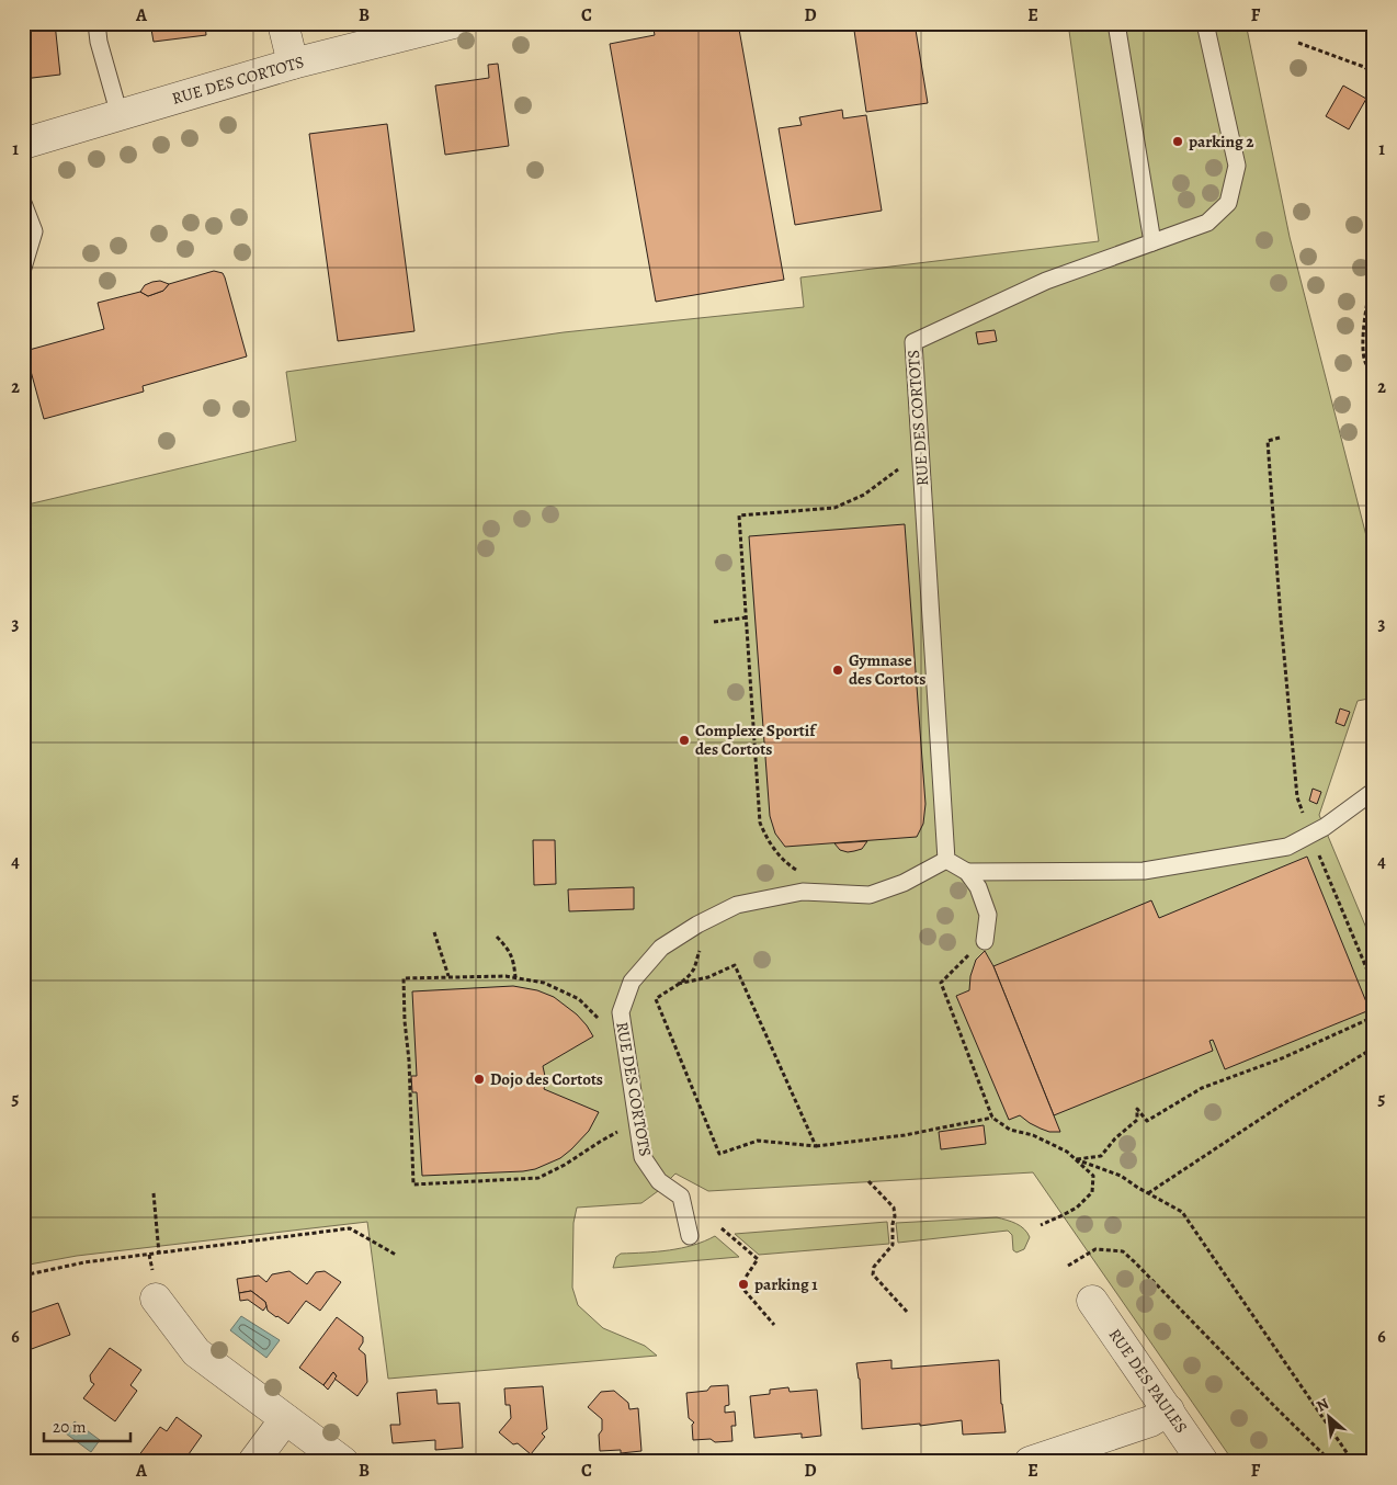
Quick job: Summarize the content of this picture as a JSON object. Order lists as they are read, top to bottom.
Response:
{
  "streets": {
    "street": ["RUE DES CORTOTS", "RUE DES PAULES"]
  },
  "places": [
    "parking 2",
    "Gymnase des Cortots",
    "Complexe Sportif des Cortots",
    "Dojo des Cortots",
    "parking 1"
  ],
  "scale_bar": "20 m",
  "north": "top left",
  "grid": {
    "columns": [
      "A",
      "B",
      "C",
      "D",
      "E",
      "F"
    ],
    "rows": [
      "1",
      "2",
      "3",
      "4",
      "5",
      "6"
    ]
  }
}
